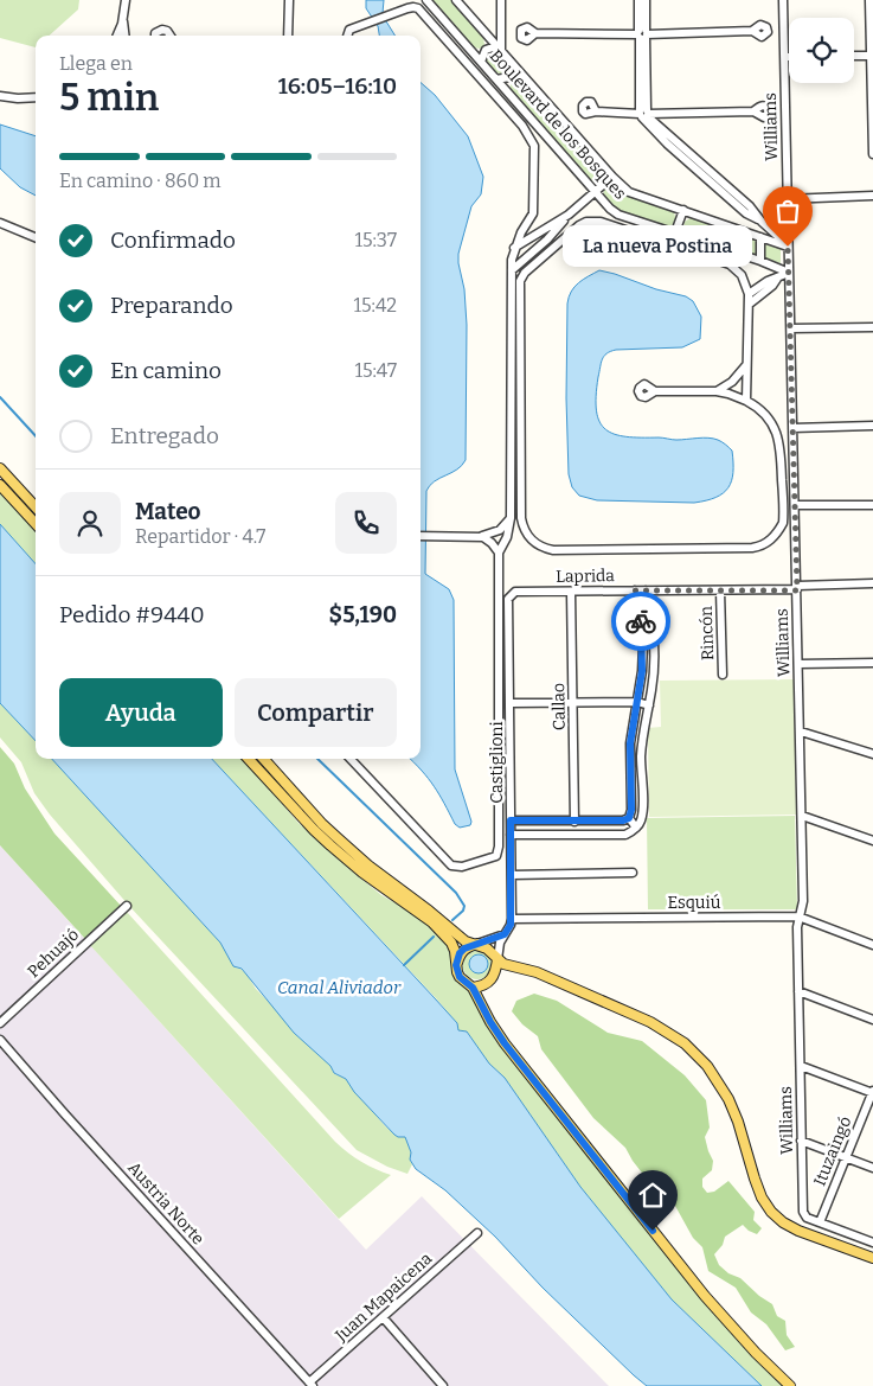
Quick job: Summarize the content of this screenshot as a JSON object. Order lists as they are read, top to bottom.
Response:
{
  "streets": {
    "street": [
      "Boulevard de los Bosques",
      "Williams",
      "Laprida",
      "Rincón",
      "Callao",
      "Castiglioni",
      "Esquiú",
      "Pehuajó",
      "Ituzaingó",
      "Austria Norte",
      "Juan Mapaicena"
    ]
  },
  "crossings": [
    ["Boulevard de los Bosques", "Williams"],
    ["Williams", "Laprida"],
    ["Williams", "Esquiú"],
    ["Williams", "Ituzaingó"],
    ["Laprida", "Rincón"],
    ["Laprida", "Callao"],
    ["Laprida", "Castiglioni"],
    ["Castiglioni", "Esquiú"],
    ["Austria Norte", "Juan Mapaicena"]
  ],
  "water": ["Canal Aliviador"],
  "places": ["La nueva Postina"],
  "page": {
    "heading": ["5 min", "Llega en", "16:05–16:10"],
    "panel": [
      "Mateo",
      "Repartidor · 4.7",
      "Pedido #9440",
      "$5,190"
    ],
    "bar": "En camino · 860 m",
    "list": [
      ["Confirmado", "15:37"],
      ["Preparando", "15:42"],
      ["En camino", "15:47"],
      "Entregado"
    ],
    "bubble": "La nueva Postina",
    "buttons": ["Ayuda", "Compartir"]
  }
}
